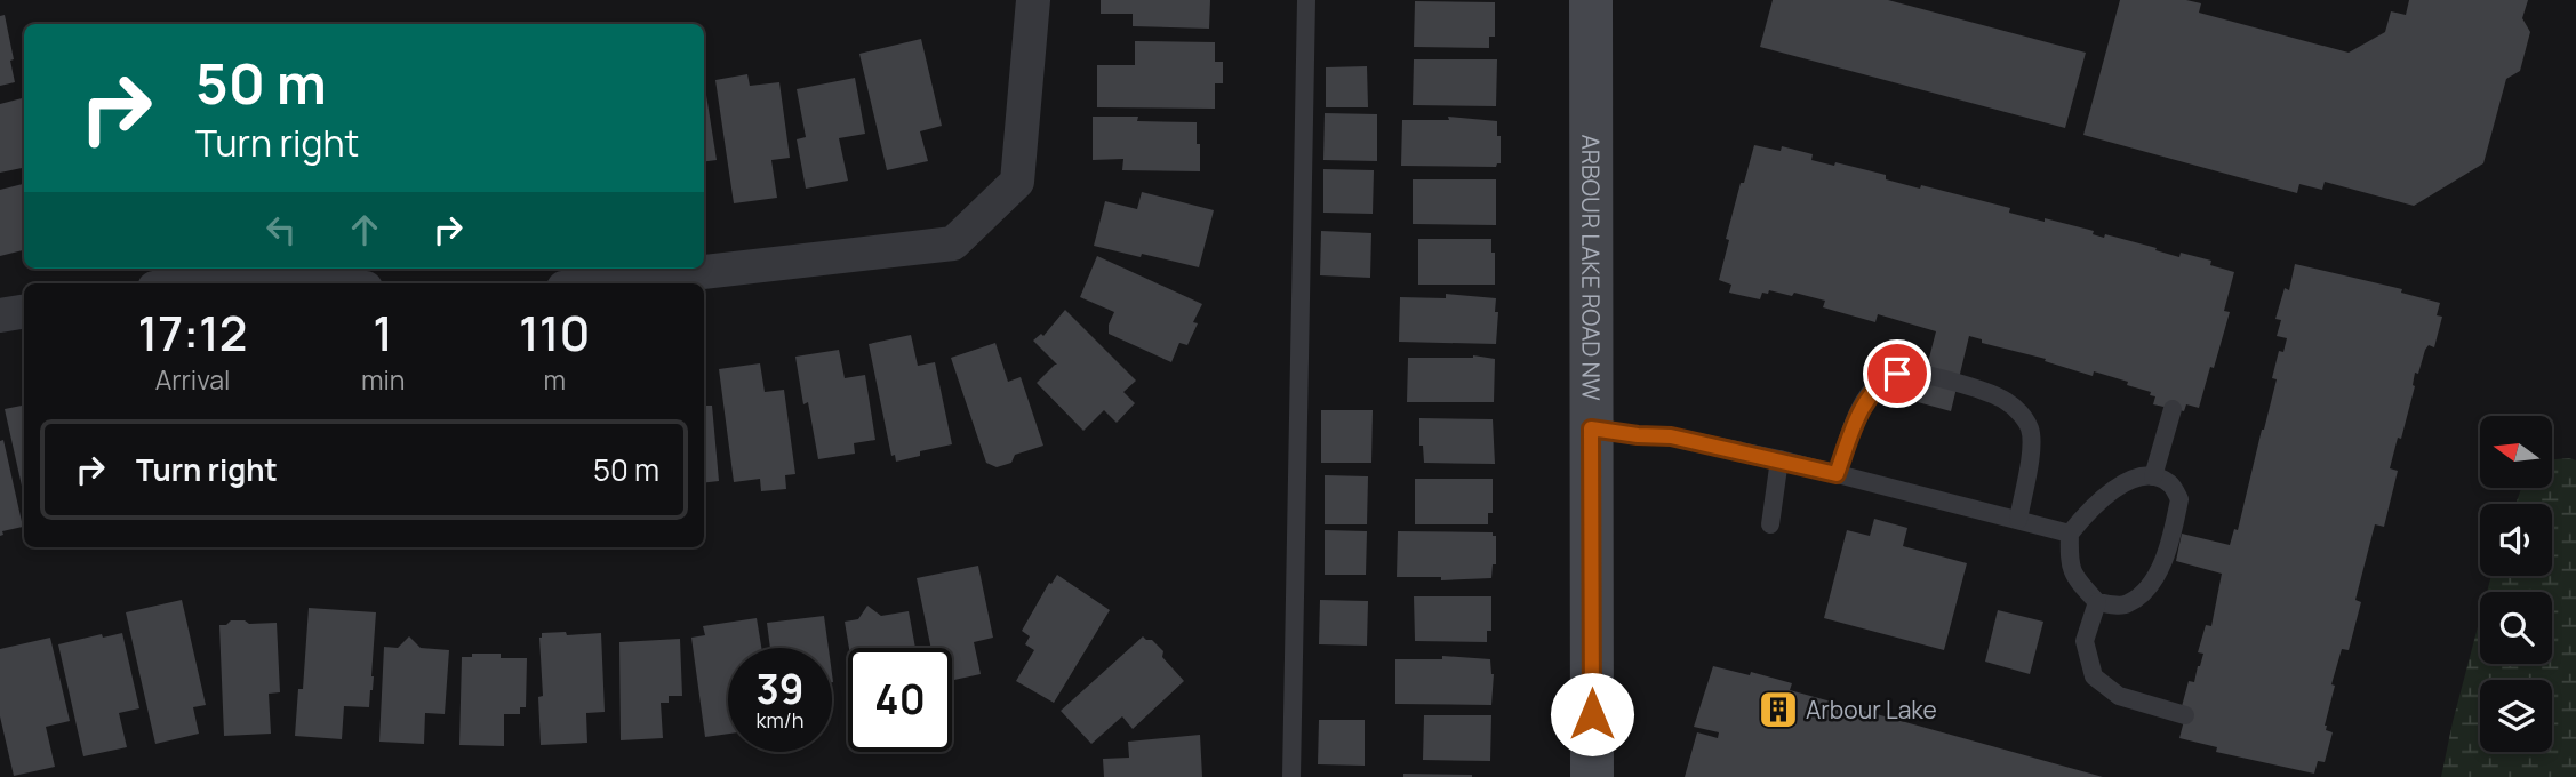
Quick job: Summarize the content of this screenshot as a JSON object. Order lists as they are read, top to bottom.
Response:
{
  "streets": {
    "street": ["ARBOUR LAKE ROAD NW"]
  },
  "places": {
    "building": ["Arbour Lake"]
  },
  "north": "left",
  "page": {
    "turn": ["50 m", "Turn right"],
    "eta": [
      "17:12",
      "Arrival",
      "1",
      "min",
      "110",
      "m"
    ],
    "list": [
      {
        "name": "Turn right",
        "value": "50 m"
      }
    ],
    "speed": "39 km/h",
    "limit": "40"
  }
}
